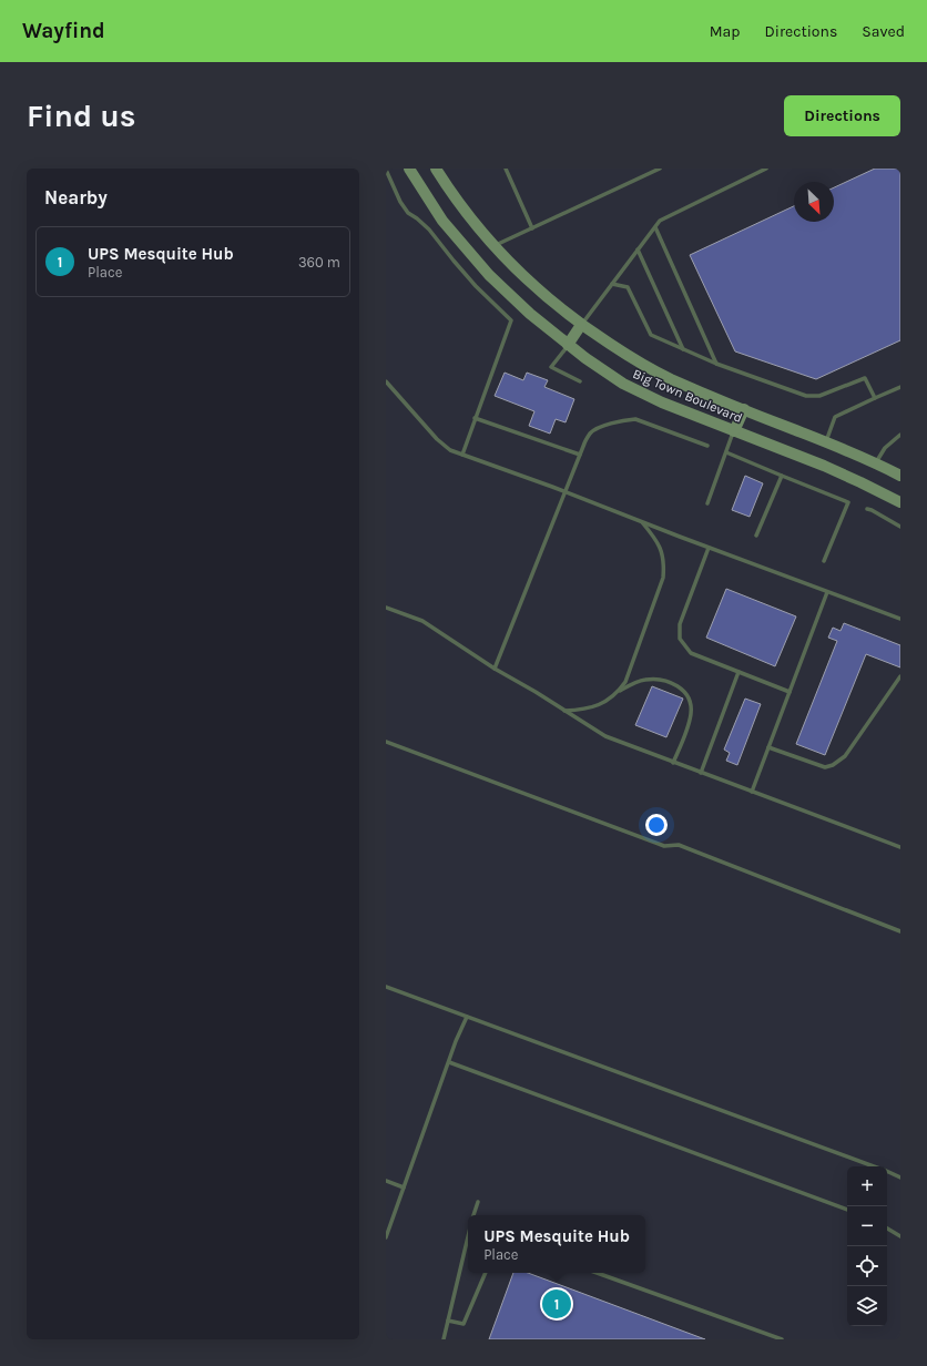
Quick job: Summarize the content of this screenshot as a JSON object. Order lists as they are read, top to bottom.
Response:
{
  "streets": {
    "main road": ["Big Town Boulevard"]
  },
  "north": "bottom right",
  "page": {
    "header": "Wayfind",
    "nav": ["Map", "Directions", "Saved"],
    "buttons": "Directions",
    "title": "Find us",
    "heading": "Nearby",
    "list": [
      {
        "mark": "1",
        "name": "UPS Mesquite Hub",
        "note": "Place",
        "value": "360 m"
      }
    ],
    "map_buttons": ["+", "−"],
    "popup": ["UPS Mesquite Hub", "Place"],
    "pins": "1"
  }
}
